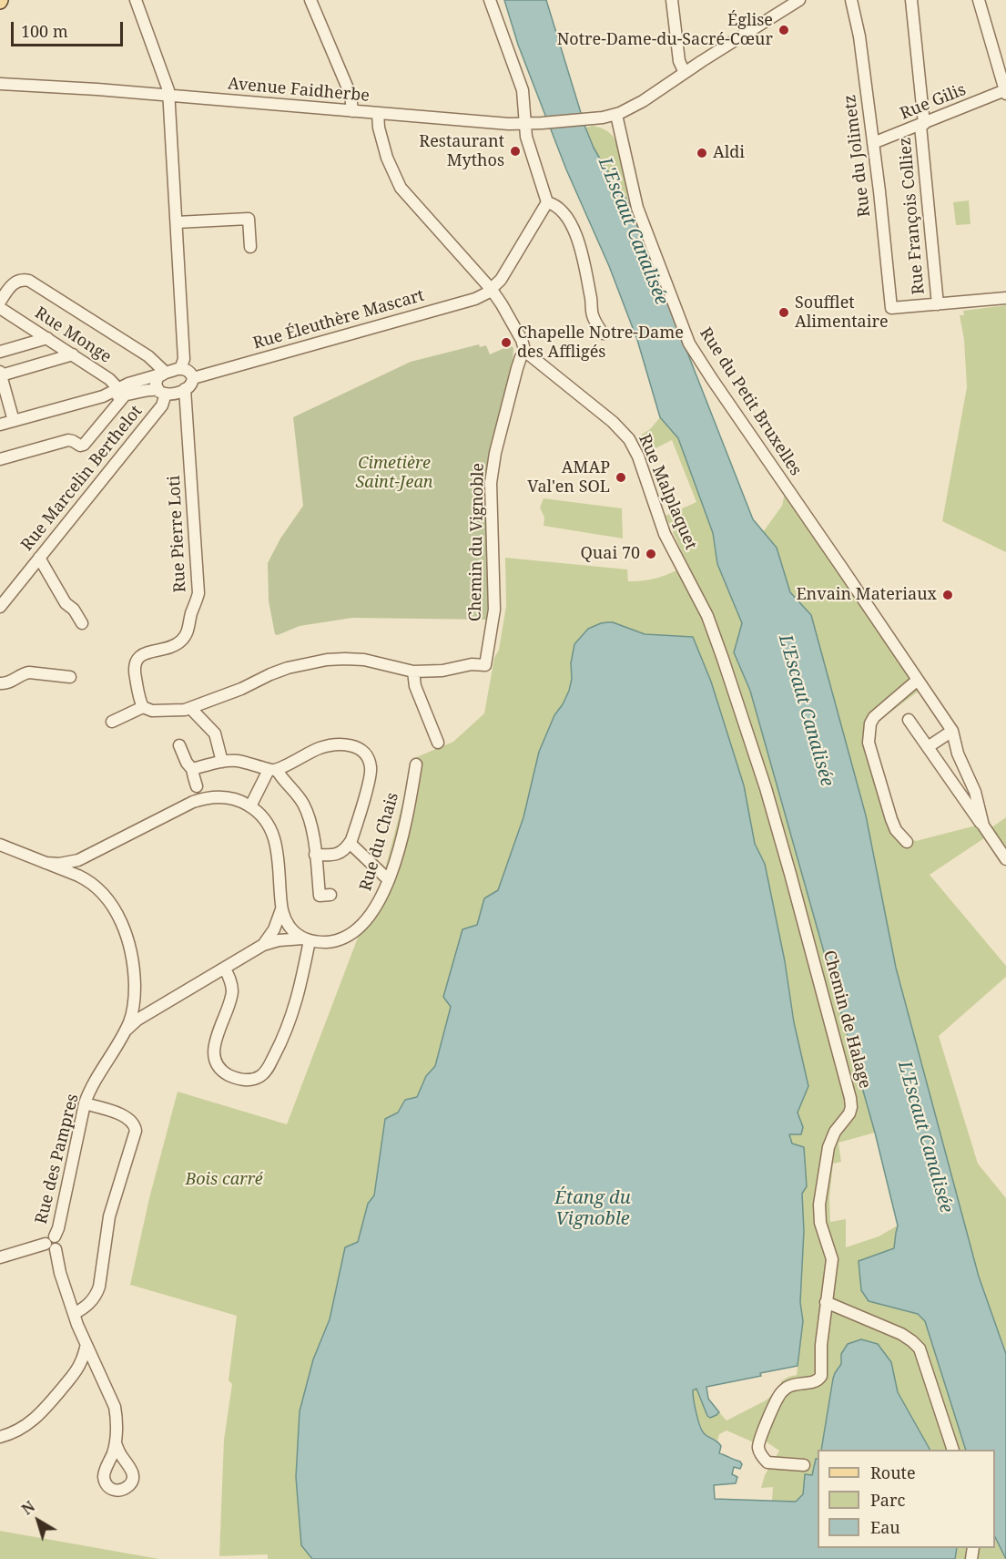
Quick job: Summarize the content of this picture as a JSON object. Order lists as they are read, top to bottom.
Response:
{
  "streets": {
    "street": [
      "Avenue Faidherbe",
      "Rue Gilis",
      "Rue du Jolimetz",
      "Rue François Colliez",
      "Rue Éleuthère Mascart",
      "Rue Monge",
      "Rue du Petit Bruxelles",
      "Rue Marcelin Berthelot",
      "Rue Malplaquet",
      "Rue Pierre Loti",
      "Chemin du Vignoble",
      "Rue du Chais",
      "Chemin de Halage",
      "Rue des Pampres"
    ]
  },
  "crossings": [
    ["Avenue Faidherbe", "Rue du Petit Bruxelles"],
    ["Avenue Faidherbe", "Rue Malplaquet"],
    ["Rue Gilis", "Rue du Jolimetz"],
    ["Rue Gilis", "Rue François Colliez"],
    ["Rue du Jolimetz", "Rue François Colliez"],
    ["Rue Éleuthère Mascart", "Rue Marcelin Berthelot"],
    ["Rue Éleuthère Mascart", "Rue Malplaquet"],
    ["Rue Éleuthère Mascart", "Rue Pierre Loti"],
    ["Rue Marcelin Berthelot", "Rue Pierre Loti"],
    ["Rue Malplaquet", "Chemin du Vignoble"],
    ["Rue Malplaquet", "Chemin de Halage"],
    ["Rue du Chais", "Rue des Pampres"]
  ],
  "water": ["L'Escaut Canalisée", "Étang du Vignoble"],
  "parks": ["Cimetière Saint-Jean", "Bois carré"],
  "places": [
    "Église Notre-Dame-du-Sacré-Cœur",
    "Restaurant Mythos",
    "Aldi",
    "Soufflet Alimentaire",
    "Chapelle Notre-Dame des Affligés",
    "AMAP Val'en SOL",
    "Quai 70",
    "Envain Materiaux"
  ],
  "legend": ["Route", "Parc", "Eau"],
  "scale_bar": "100 m",
  "north": "top left"
}
